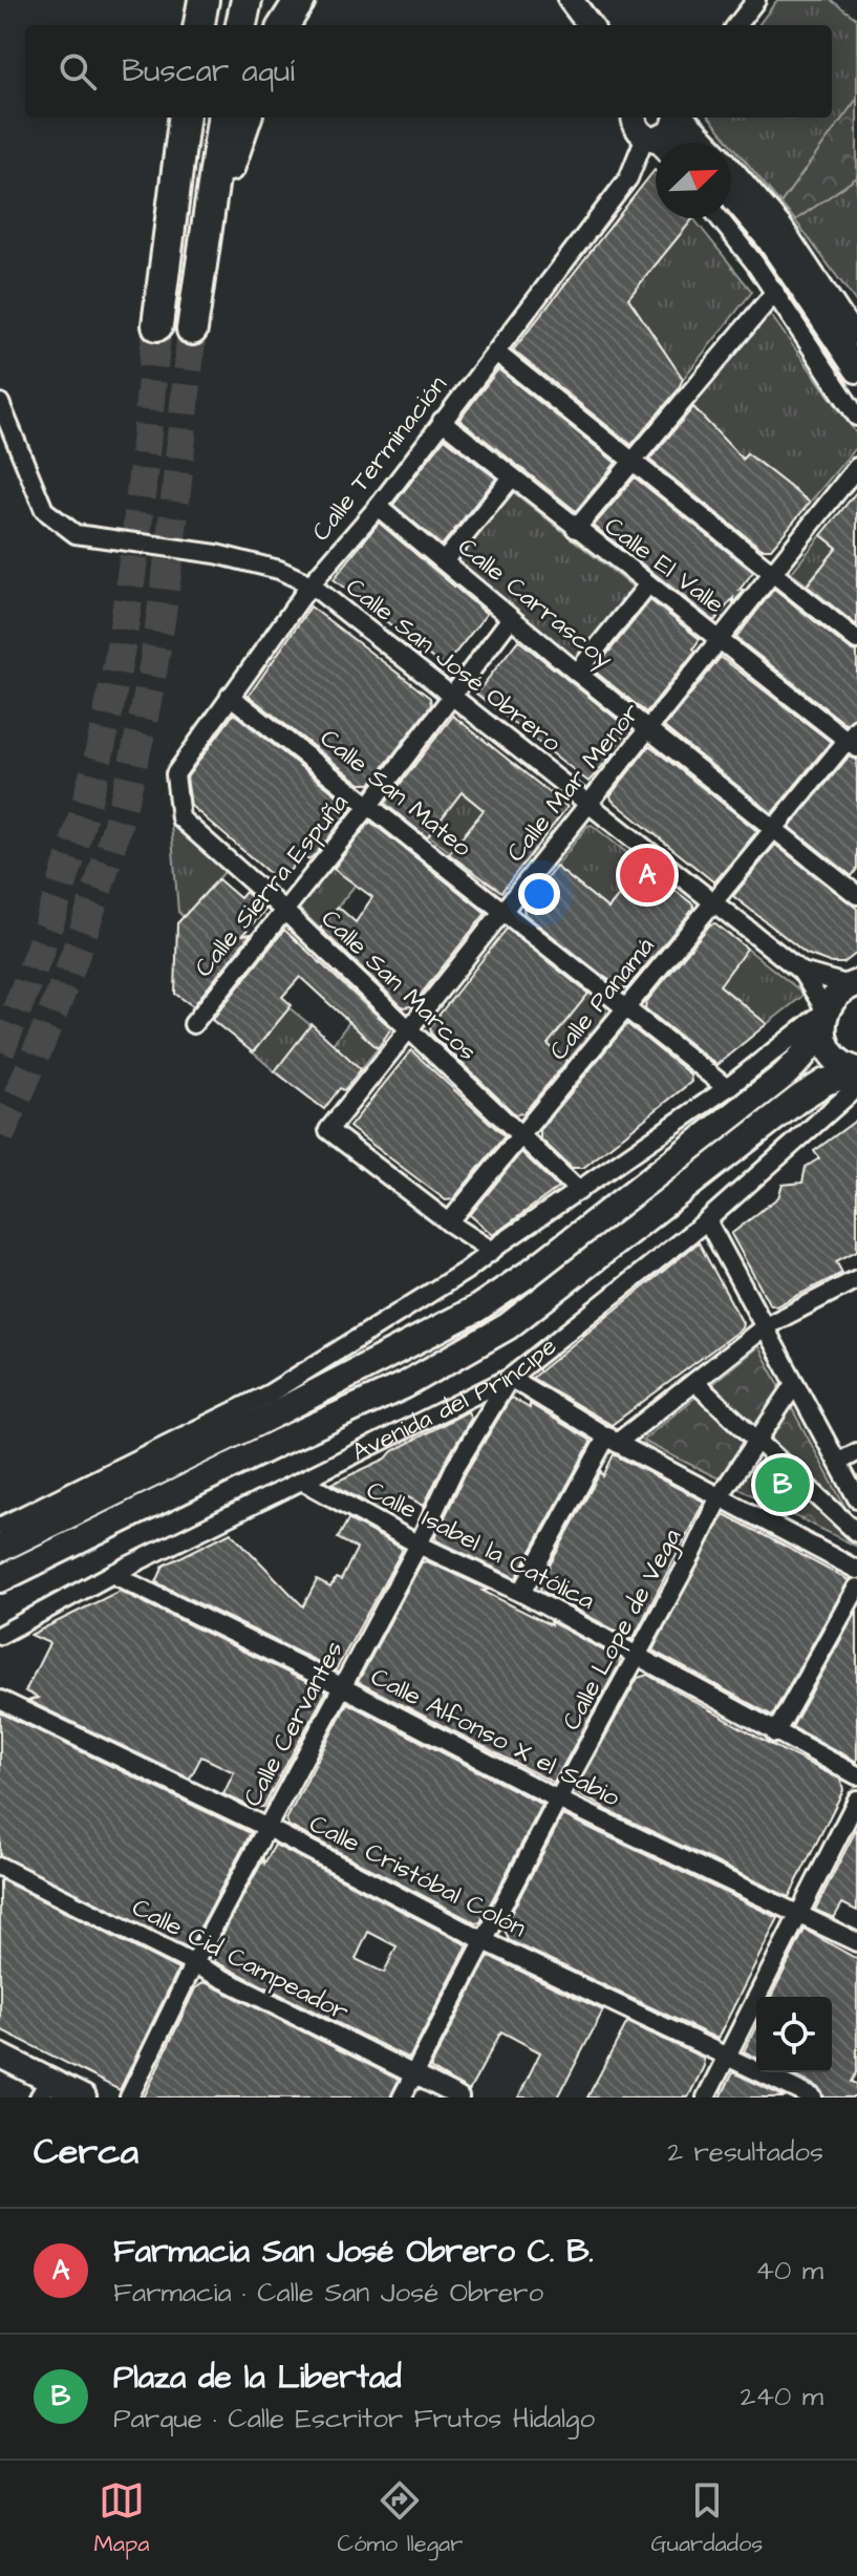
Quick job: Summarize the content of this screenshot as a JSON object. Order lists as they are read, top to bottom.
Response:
{
  "streets": {
    "main road": ["Avenida del Príncipe"],
    "street": [
      "Calle Terminación",
      "Calle El Valle",
      "Calle Carrascoy",
      "Calle San José Obrero",
      "Calle Mar Menor",
      "Calle San Mateo",
      "Calle Sierra Espuña",
      "Calle San Marcos",
      "Calle Panamá",
      "Calle Isabel la Católica",
      "Calle Lope de Vega",
      "Calle Cervantes",
      "Calle Alfonso X el Sabio",
      "Calle Cristóbal Colón",
      "Calle Cid Campeador"
    ]
  },
  "crossings": [
    ["Calle Terminación", "Calle El Valle"],
    ["Calle Terminación", "Calle Carrascoy"],
    ["Calle Terminación", "Calle San José Obrero"],
    ["Calle Terminación", "Calle San Mateo"],
    ["Calle Terminación", "Calle San Marcos"],
    ["Calle El Valle", "Calle Mar Menor"],
    ["Calle El Valle", "Calle Panamá"],
    ["Calle Carrascoy", "Calle Mar Menor"],
    ["Calle Carrascoy", "Calle Sierra Espuña"],
    ["Calle Carrascoy", "Calle Panamá"],
    ["Calle San José Obrero", "Calle Mar Menor"],
    ["Calle San José Obrero", "Calle Sierra Espuña"],
    ["Calle San José Obrero", "Calle Panamá"],
    ["Calle Mar Menor", "Calle San Mateo"],
    ["Calle Mar Menor", "Calle San Marcos"],
    ["Calle Mar Menor", "Calle Panamá"],
    ["Calle San Mateo", "Calle Sierra Espuña"],
    ["Calle San Mateo", "Calle Panamá"],
    ["Calle Sierra Espuña", "Calle San Marcos"],
    ["Calle San Marcos", "Calle Panamá"],
    ["Avenida del Príncipe", "Calle Isabel la Católica"],
    ["Avenida del Príncipe", "Calle Cervantes"],
    ["Avenida del Príncipe", "Calle Alfonso X el Sabio"],
    ["Calle Isabel la Católica", "Calle Lope de Vega"],
    ["Calle Isabel la Católica", "Calle Cervantes"],
    ["Calle Lope de Vega", "Calle Alfonso X el Sabio"],
    ["Calle Lope de Vega", "Calle Cristóbal Colón"],
    ["Calle Lope de Vega", "Calle Cid Campeador"],
    ["Calle Cervantes", "Calle Alfonso X el Sabio"],
    ["Calle Cervantes", "Calle Cristóbal Colón"],
    ["Calle Cervantes", "Calle Cid Campeador"]
  ],
  "north": "top right",
  "page": {
    "search": "Buscar aquí",
    "pins": ["A", "B"],
    "heading": ["Cerca", "2 resultados"],
    "list": [
      {
        "mark": "A",
        "name": "Farmacia San José Obrero C. B.",
        "note": "Farmacia · Calle San José Obrero",
        "value": "40 m"
      },
      {
        "mark": "B",
        "name": "Plaza de la Libertad",
        "note": "Parque · Calle Escritor Frutos Hidalgo",
        "value": "240 m"
      }
    ],
    "nav": ["Mapa", "Cómo llegar", "Guardados"]
  }
}
